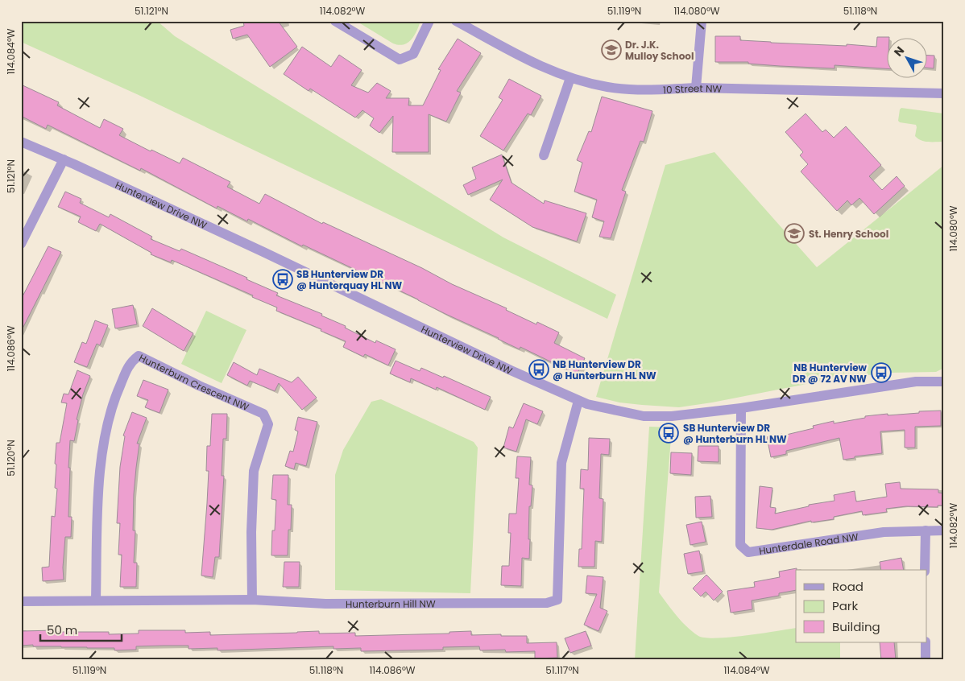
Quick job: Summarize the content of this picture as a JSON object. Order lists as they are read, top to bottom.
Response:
{
  "streets": {
    "street": [
      "10 Street NW",
      "Hunterview Drive NW",
      "Hunterburn Crescent NW",
      "Hunterdale Road NW",
      "Hunterburn Hill NW"
    ]
  },
  "crossings": [
    ["Hunterview Drive NW", "Hunterdale Road NW"],
    ["Hunterview Drive NW", "Hunterburn Hill NW"],
    ["Hunterburn Crescent NW", "Hunterburn Hill NW"]
  ],
  "places": {
    "school or university": ["Dr. J.K. Mulloy School", "St. Henry School"],
    "bus stop": [
      "SB Hunterview DR @ Hunterquay HL NW",
      "NB Hunterview DR @ Hunterburn HL NW",
      "NB Hunterview DR @ 72 AV NW",
      "SB Hunterview DR @ Hunterburn HL NW"
    ]
  },
  "legend": ["Road", "Park", "Building"],
  "scale_bar": "50 m",
  "north": "top left",
  "coordinates": [
    "51.121°N",
    "114.082°W",
    "51.119°N",
    "114.080°W",
    "51.118°N",
    "114.084°W",
    "114.086°W",
    "51.120°N",
    "51.117°N"
  ]
}
